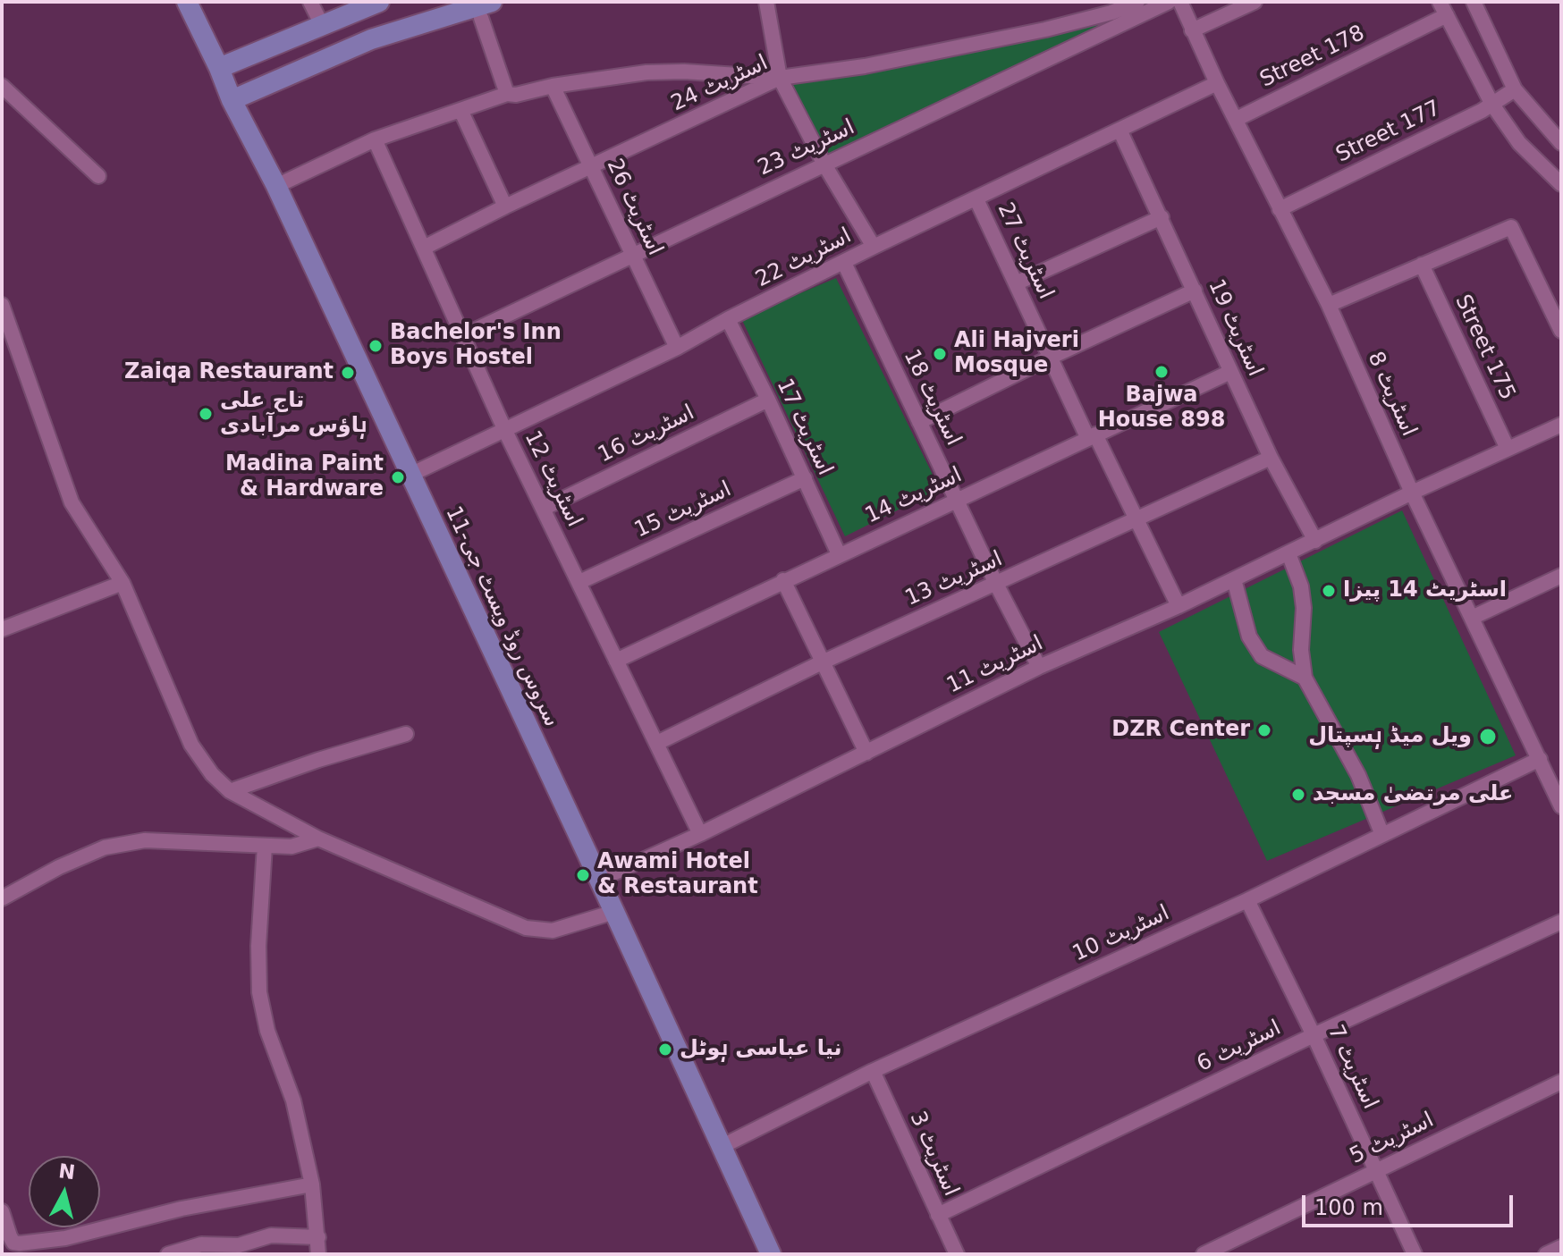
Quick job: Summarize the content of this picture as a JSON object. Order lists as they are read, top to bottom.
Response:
{
  "streets": {
    "main road": ["سروس روڈ ویسٹ جی-11"],
    "street": [
      "Street 178",
      "اسٹریٹ 24",
      "Street 177",
      "اسٹریٹ 23",
      "اسٹریٹ 26",
      "اسٹریٹ 27",
      "اسٹریٹ 22",
      "اسٹریٹ 19",
      "Street 175",
      "اسٹریٹ 8",
      "اسٹریٹ 18",
      "اسٹریٹ 17",
      "اسٹریٹ 16",
      "اسٹریٹ 12",
      "اسٹریٹ 14",
      "اسٹریٹ 15",
      "اسٹریٹ 13",
      "اسٹریٹ 11",
      "اسٹریٹ 10",
      "اسٹریٹ 6",
      "اسٹریٹ 7",
      "اسٹریٹ 5",
      "اسٹریٹ 3"
    ]
  },
  "crossings": [
    ["Street 178", "اسٹریٹ 8"],
    ["اسٹریٹ 24", "اسٹریٹ 26"],
    ["اسٹریٹ 24", "اسٹریٹ 12"],
    ["Street 177", "اسٹریٹ 8"],
    ["اسٹریٹ 23", "اسٹریٹ 26"],
    ["اسٹریٹ 23", "اسٹریٹ 12"],
    ["اسٹریٹ 26", "اسٹریٹ 22"],
    ["اسٹریٹ 27", "اسٹریٹ 22"],
    ["اسٹریٹ 27", "اسٹریٹ 14"],
    ["اسٹریٹ 27", "اسٹریٹ 13"],
    ["اسٹریٹ 27", "اسٹریٹ 11"],
    ["اسٹریٹ 22", "اسٹریٹ 19"],
    ["اسٹریٹ 22", "اسٹریٹ 8"],
    ["اسٹریٹ 22", "اسٹریٹ 18"],
    ["اسٹریٹ 22", "اسٹریٹ 17"],
    ["اسٹریٹ 22", "اسٹریٹ 12"],
    ["اسٹریٹ 22", "سروس روڈ ویسٹ جی-11"],
    ["اسٹریٹ 19", "اسٹریٹ 14"],
    ["اسٹریٹ 19", "اسٹریٹ 13"],
    ["اسٹریٹ 19", "اسٹریٹ 11"],
    ["Street 175", "اسٹریٹ 11"],
    ["اسٹریٹ 8", "اسٹریٹ 11"],
    ["اسٹریٹ 8", "اسٹریٹ 10"],
    ["اسٹریٹ 18", "اسٹریٹ 14"],
    ["اسٹریٹ 18", "اسٹریٹ 13"],
    ["اسٹریٹ 18", "اسٹریٹ 11"],
    ["اسٹریٹ 17", "اسٹریٹ 16"],
    ["اسٹریٹ 17", "اسٹریٹ 14"],
    ["اسٹریٹ 17", "اسٹریٹ 15"],
    ["اسٹریٹ 16", "اسٹریٹ 12"],
    ["اسٹریٹ 12", "اسٹریٹ 14"],
    ["اسٹریٹ 12", "اسٹریٹ 15"],
    ["اسٹریٹ 12", "اسٹریٹ 13"],
    ["اسٹریٹ 12", "اسٹریٹ 11"],
    ["سروس روڈ ویسٹ جی-11", "اسٹریٹ 11"],
    ["سروس روڈ ویسٹ جی-11", "اسٹریٹ 10"],
    ["اسٹریٹ 10", "اسٹریٹ 7"],
    ["اسٹریٹ 10", "اسٹریٹ 3"],
    ["اسٹریٹ 6", "اسٹریٹ 7"],
    ["اسٹریٹ 6", "اسٹریٹ 3"],
    ["اسٹریٹ 7", "اسٹریٹ 5"]
  ],
  "places": [
    "Bachelor's Inn Boys Hostel",
    "Ali Hajveri Mosque",
    "Bajwa House 898",
    "Zaiqa Restaurant",
    "تاج علی ہاؤس مرآبادی",
    "Madina Paint & Hardware",
    "اسٹریٹ 14 پیزا",
    "DZR Center",
    "ویل میڈ ہسپتال",
    "علی مرتضیٰ مسجد",
    "Awami Hotel & Restaurant",
    "نیا عباسی ہوٹل"
  ],
  "scale_bar": "100 m",
  "north": "top"
}
